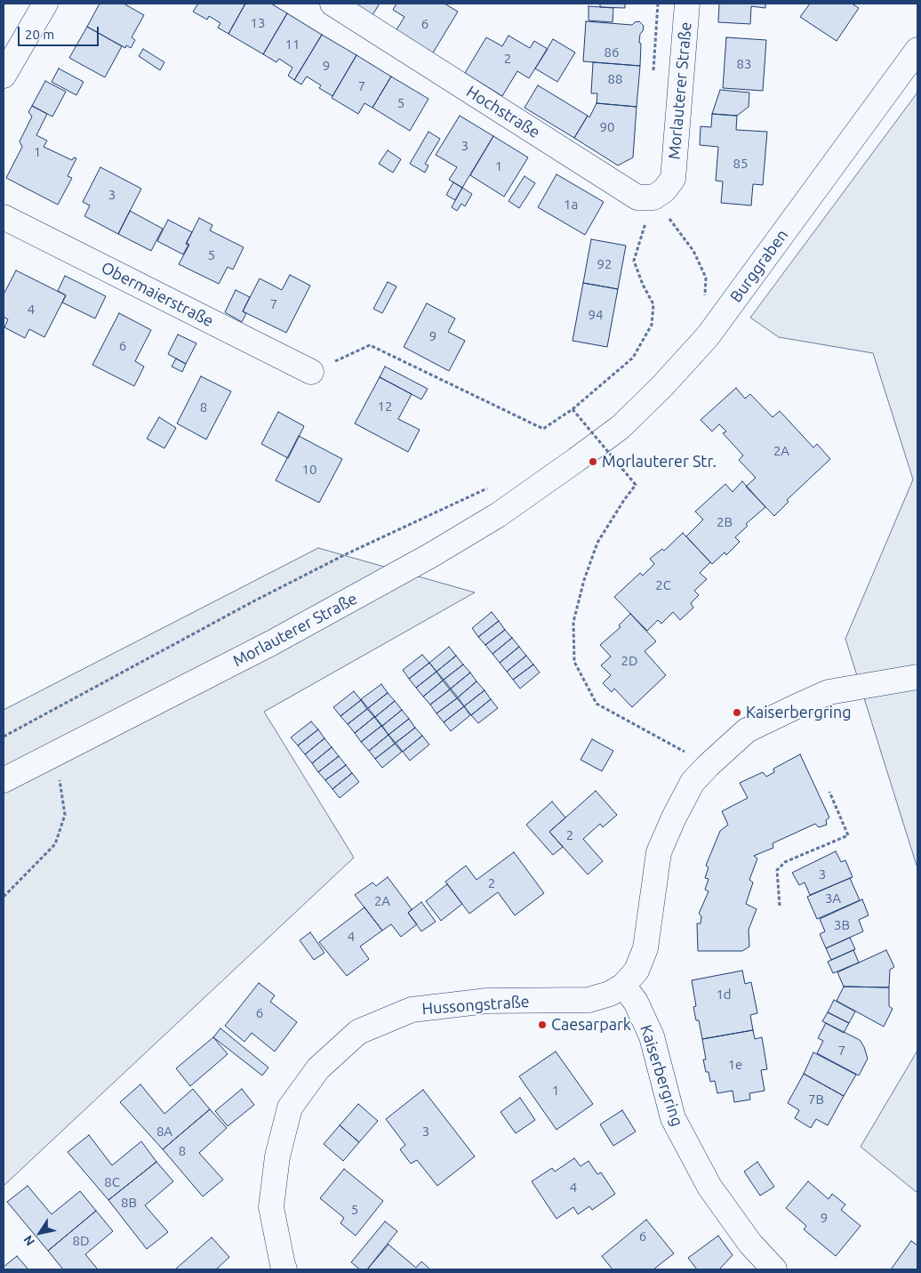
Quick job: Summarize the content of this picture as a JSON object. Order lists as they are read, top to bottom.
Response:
{
  "streets": {
    "street": [
      "Morlauterer Straße",
      "Hochstraße",
      "Burggraben",
      "Obermaierstraße",
      "Hussongstraße",
      "Kaiserbergring"
    ]
  },
  "crossings": [
    ["Morlauterer Straße", "Hochstraße"],
    ["Morlauterer Straße", "Burggraben"],
    ["Hussongstraße", "Kaiserbergring"]
  ],
  "places": ["Morlauterer Str.", "Kaiserbergring", "Caesarpark"],
  "house_numbers": [
    "13",
    "6",
    "11",
    "86",
    "2",
    "83",
    "9",
    "88",
    "7",
    "5",
    "90",
    "3",
    "1",
    "85",
    "1",
    "3",
    "1a",
    "5",
    "92",
    "7",
    "4",
    "94",
    "9",
    "6",
    "12",
    "8",
    "2A",
    "10",
    "2B",
    "2C",
    "2D",
    "2",
    "3",
    "2",
    "3A",
    "2A",
    "3B",
    "4",
    "1d",
    "6",
    "7",
    "1e",
    "1",
    "7B",
    "8A",
    "3",
    "8",
    "8C",
    "4",
    "8B",
    "5",
    "9",
    "6",
    "8D"
  ],
  "scale_bar": "20 m",
  "north": "bottom left"
}
